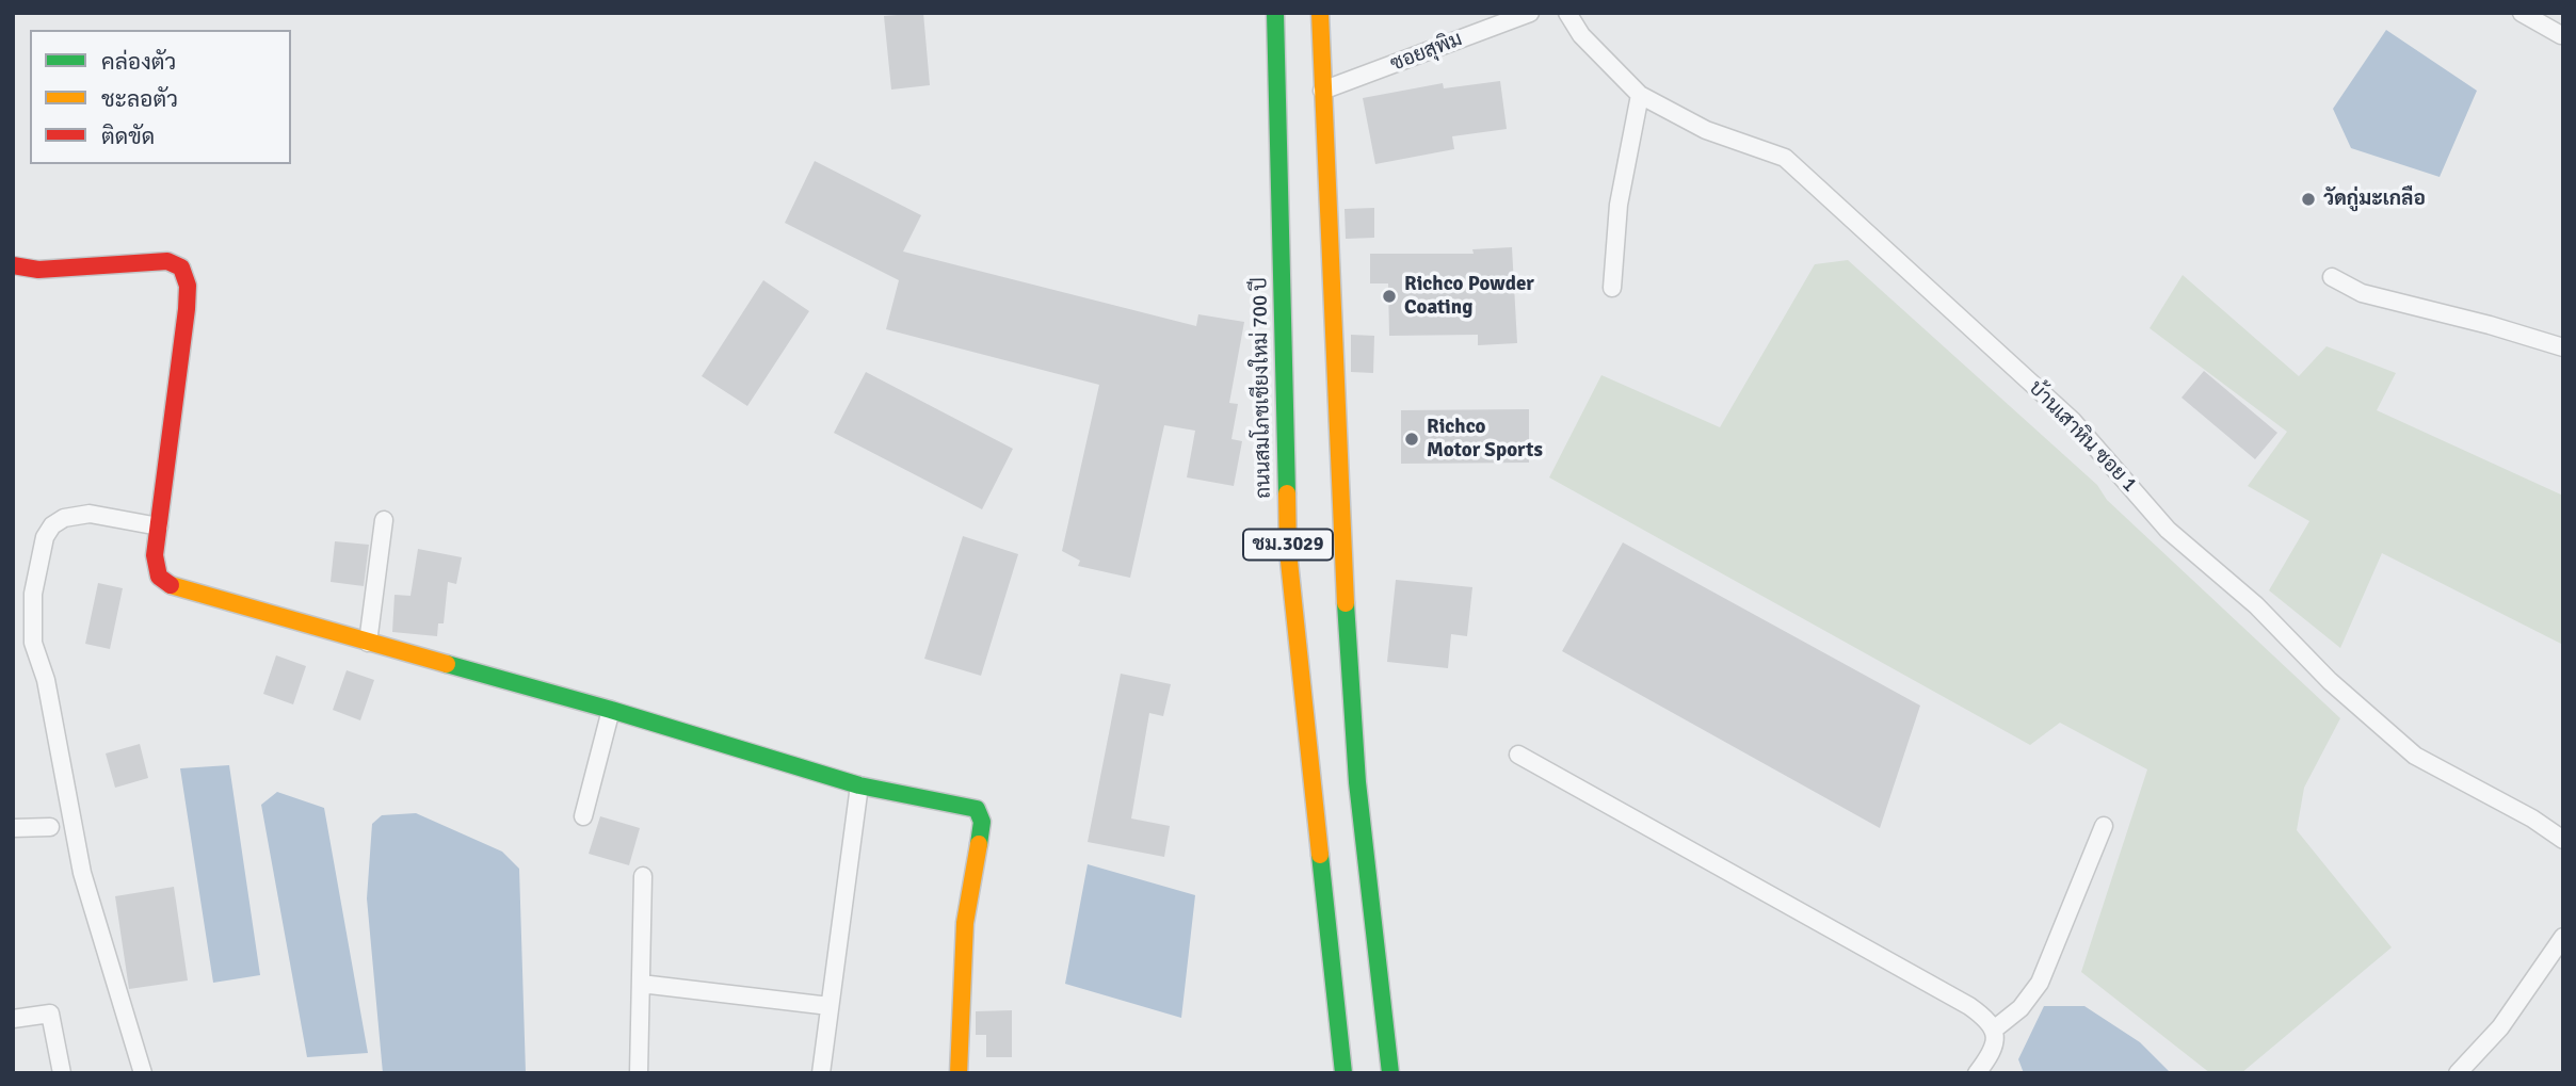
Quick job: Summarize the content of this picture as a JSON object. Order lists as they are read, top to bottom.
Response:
{
  "streets": {
    "main road": ["ถนนสมโภชเชียงใหม่ 700 ปี", "ชม.3029"],
    "street": ["ซอยสุพิม", "บ้านเสาหิน ซอย 1"]
  },
  "crossings": [
    ["ซอยสุพิม", "ชม.3029"]
  ],
  "places": ["วัดกู่มะเกลือ", "Richco Powder Coating", "Richco Motor Sports"],
  "legend": ["คล่องตัว", "ชะลอตัว", "ติดขัด"]
}
